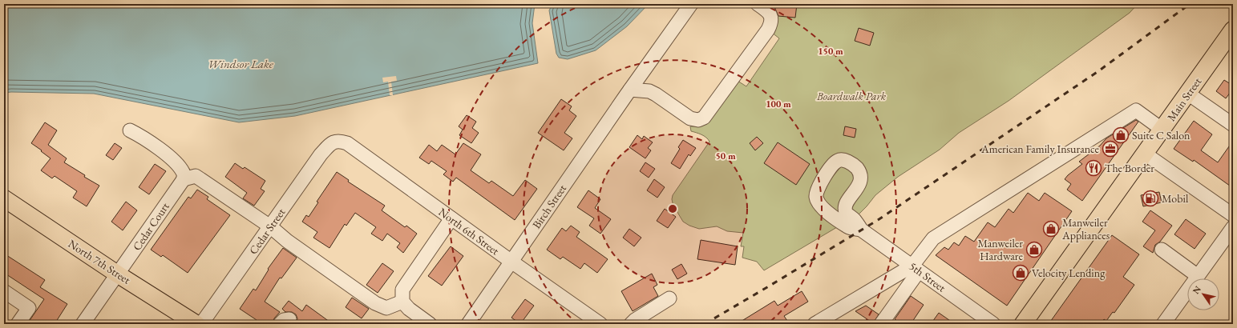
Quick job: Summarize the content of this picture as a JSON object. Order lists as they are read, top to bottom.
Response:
{
  "streets": {
    "main road": ["Main Street", "North 7th Street"],
    "street": [
      "Birch Street",
      "Cedar Court",
      "Cedar Street",
      "North 6th Street",
      "5th Street"
    ]
  },
  "crossings": [
    ["Birch Street", "North 6th Street"],
    ["Cedar Court", "North 7th Street"],
    ["Cedar Street", "North 6th Street"]
  ],
  "water": ["Windsor Lake"],
  "parks": ["Boardwalk Park"],
  "places": {
    "shop": [
      "Suite C Salon",
      "Manweiler Appliances",
      "Manweiler Hardware",
      "Velocity Lending"
    ],
    "office": ["American Family Insurance"],
    "restaurant": ["The Border"],
    "fuel station": ["Mobil"]
  },
  "north": "top left",
  "rings": ["150 m", "100 m", "50 m"]
}
